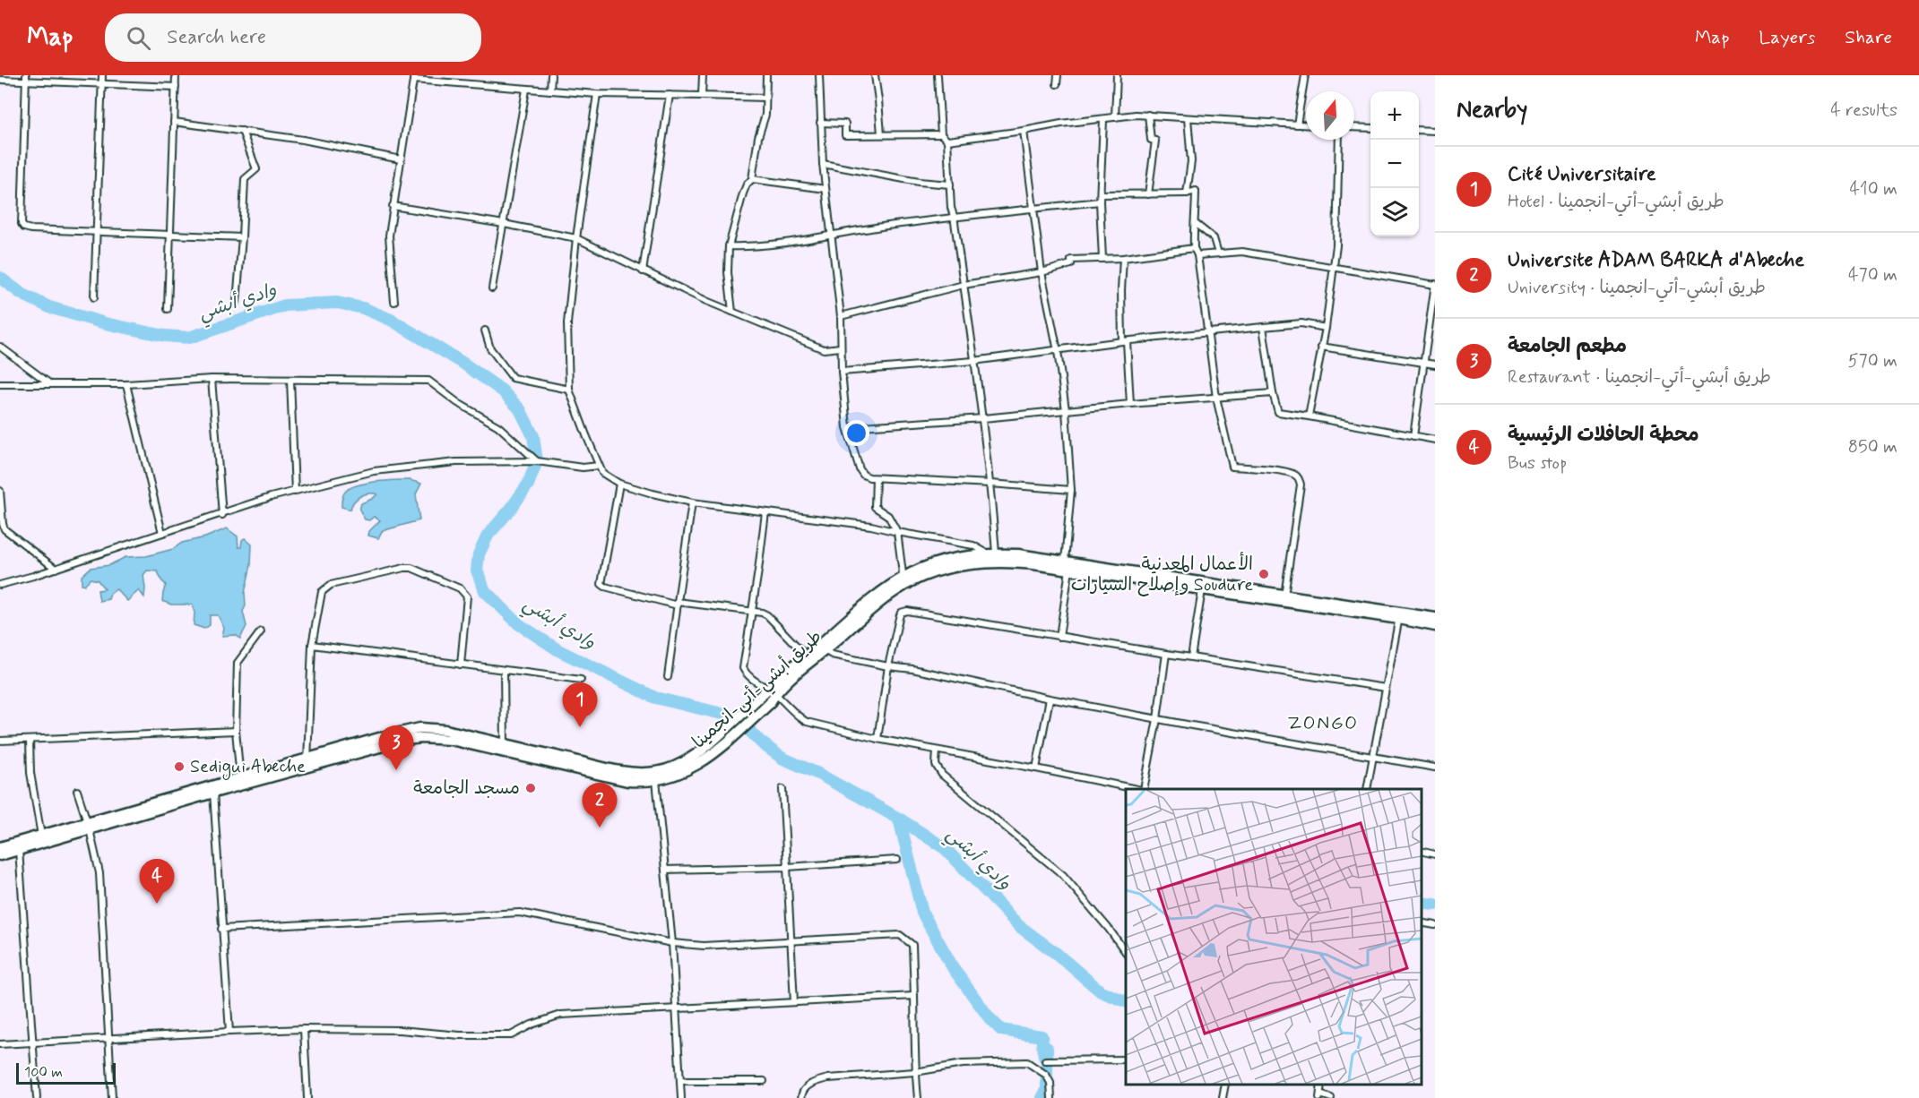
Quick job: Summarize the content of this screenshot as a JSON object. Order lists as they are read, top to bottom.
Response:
{
  "streets": {
    "highway": ["طريق أبشي-أتي-انجمينا"]
  },
  "districts": ["ZONGO"],
  "water": ["وادي أبشي"],
  "places": ["الأعمال المعدنية وإصلاح السيارات Soudure", "Sedigui Abeche", "مسجد الجامعة"],
  "scale_bar": "100 m",
  "north": "top",
  "page": {
    "header": "Map",
    "search": "Search here",
    "nav": ["Map", "Layers", "Share"],
    "heading": ["Nearby", "4 results"],
    "map_buttons": ["+", "−"],
    "list": [
      {
        "mark": "1",
        "name": "Cité Universitaire",
        "note": "Hotel · طريق أبشي-أتي-انجمينا",
        "value": "410 m"
      },
      {
        "mark": "2",
        "name": "Universite ADAM BARKA d'Abeche",
        "note": "University · طريق أبشي-أتي-انجمينا",
        "value": "470 m"
      },
      {
        "mark": "3",
        "name": "مطعم الجامعة",
        "note": "Restaurant · طريق أبشي-أتي-انجمينا",
        "value": "570 m"
      },
      {
        "mark": "4",
        "name": "محطة الحافلات الرئيسية",
        "note": "Bus stop",
        "value": "850 m"
      }
    ],
    "pins": [
      "1",
      "3",
      "2",
      "4"
    ],
    "scale": "100 m"
  }
}
